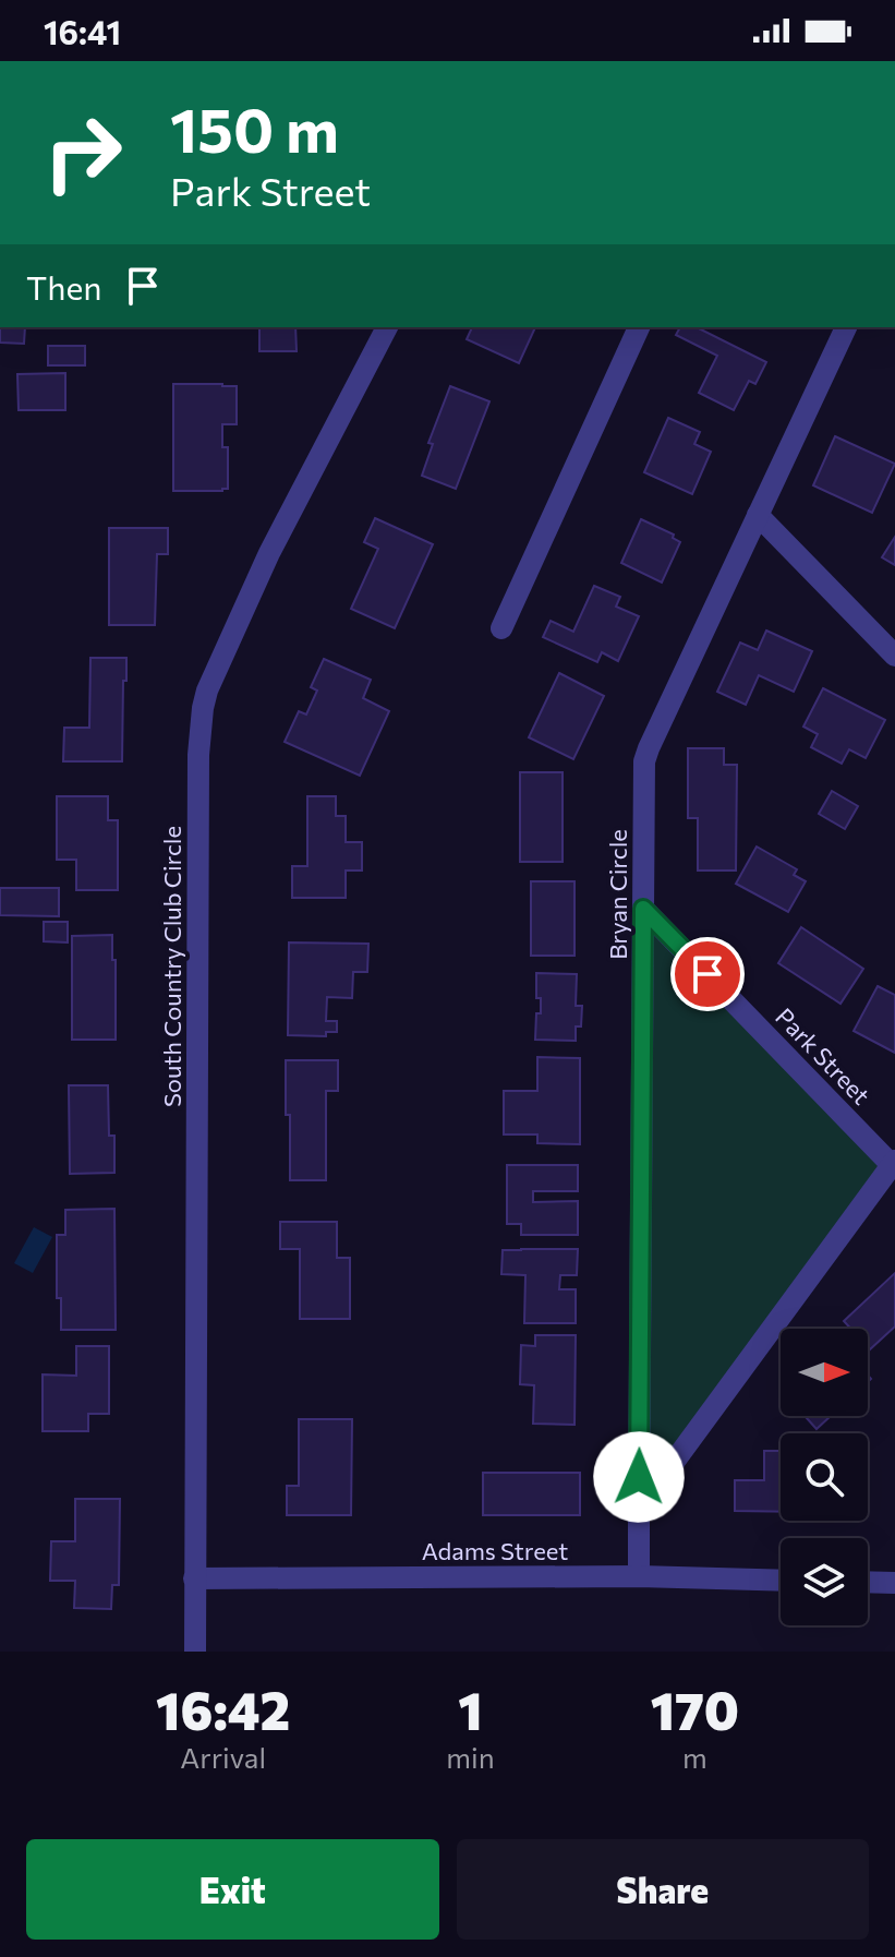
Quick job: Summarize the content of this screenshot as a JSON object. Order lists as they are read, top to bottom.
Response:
{
  "streets": {
    "street": [
      "Bryan Circle",
      "South Country Club Circle",
      "Park Street",
      "Adams Street"
    ]
  },
  "crossings": [
    ["Bryan Circle", "Park Street"],
    ["Bryan Circle", "Adams Street"],
    ["South Country Club Circle", "Adams Street"]
  ],
  "north": "right",
  "page": {
    "status": "16:41",
    "turn": ["150 m", "Park Street"],
    "then": "Then",
    "eta": [
      "16:42",
      "Arrival",
      "1",
      "min",
      "170",
      "m"
    ],
    "buttons": ["Exit", "Share"]
  }
}
